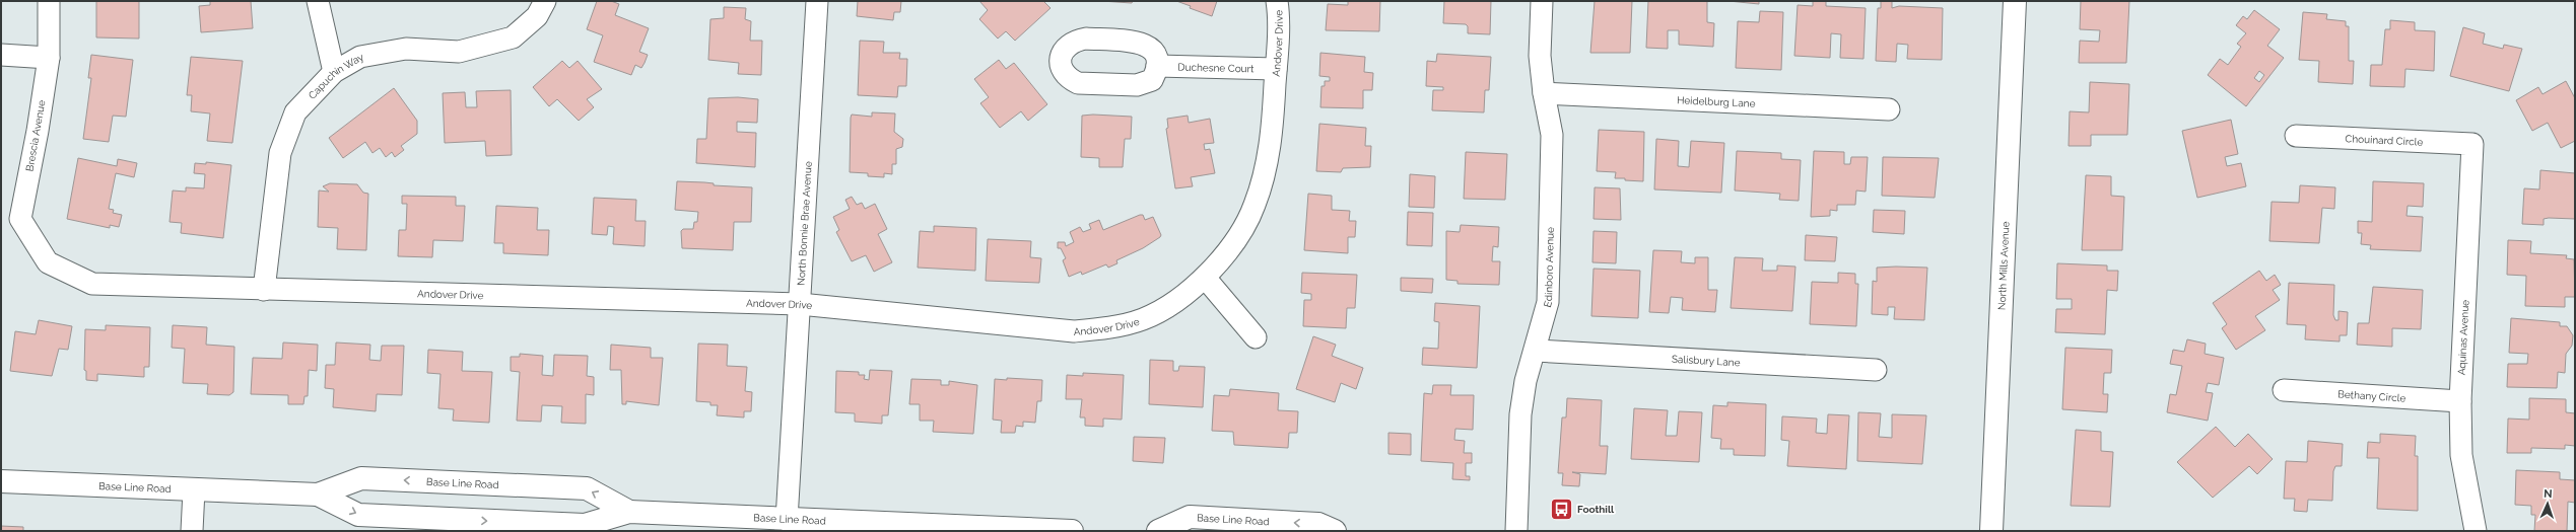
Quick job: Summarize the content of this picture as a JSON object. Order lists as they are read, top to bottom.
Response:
{
  "streets": {
    "main road": ["North Mills Avenue", "Base Line Road"],
    "street": [
      "Andover Drive",
      "Duchesne Court",
      "Capuchin Way",
      "Heidelburg Lane",
      "Brescia Avenue",
      "Chouinard Circle",
      "North Bonnie Brae Avenue",
      "Edinboro Avenue",
      "Aquinas Avenue",
      "Salisbury Lane",
      "Bethany Circle"
    ]
  },
  "crossings": [
    ["Andover Drive", "Duchesne Court"],
    ["Andover Drive", "Capuchin Way"],
    ["Andover Drive", "Brescia Avenue"],
    ["Andover Drive", "North Bonnie Brae Avenue"],
    ["Heidelburg Lane", "Edinboro Avenue"],
    ["Chouinard Circle", "Aquinas Avenue"],
    ["North Bonnie Brae Avenue", "Base Line Road"],
    ["Edinboro Avenue", "Salisbury Lane"],
    ["Aquinas Avenue", "Bethany Circle"]
  ],
  "places": {
    "bus stop": ["Foothill"]
  },
  "north": "top"
}
